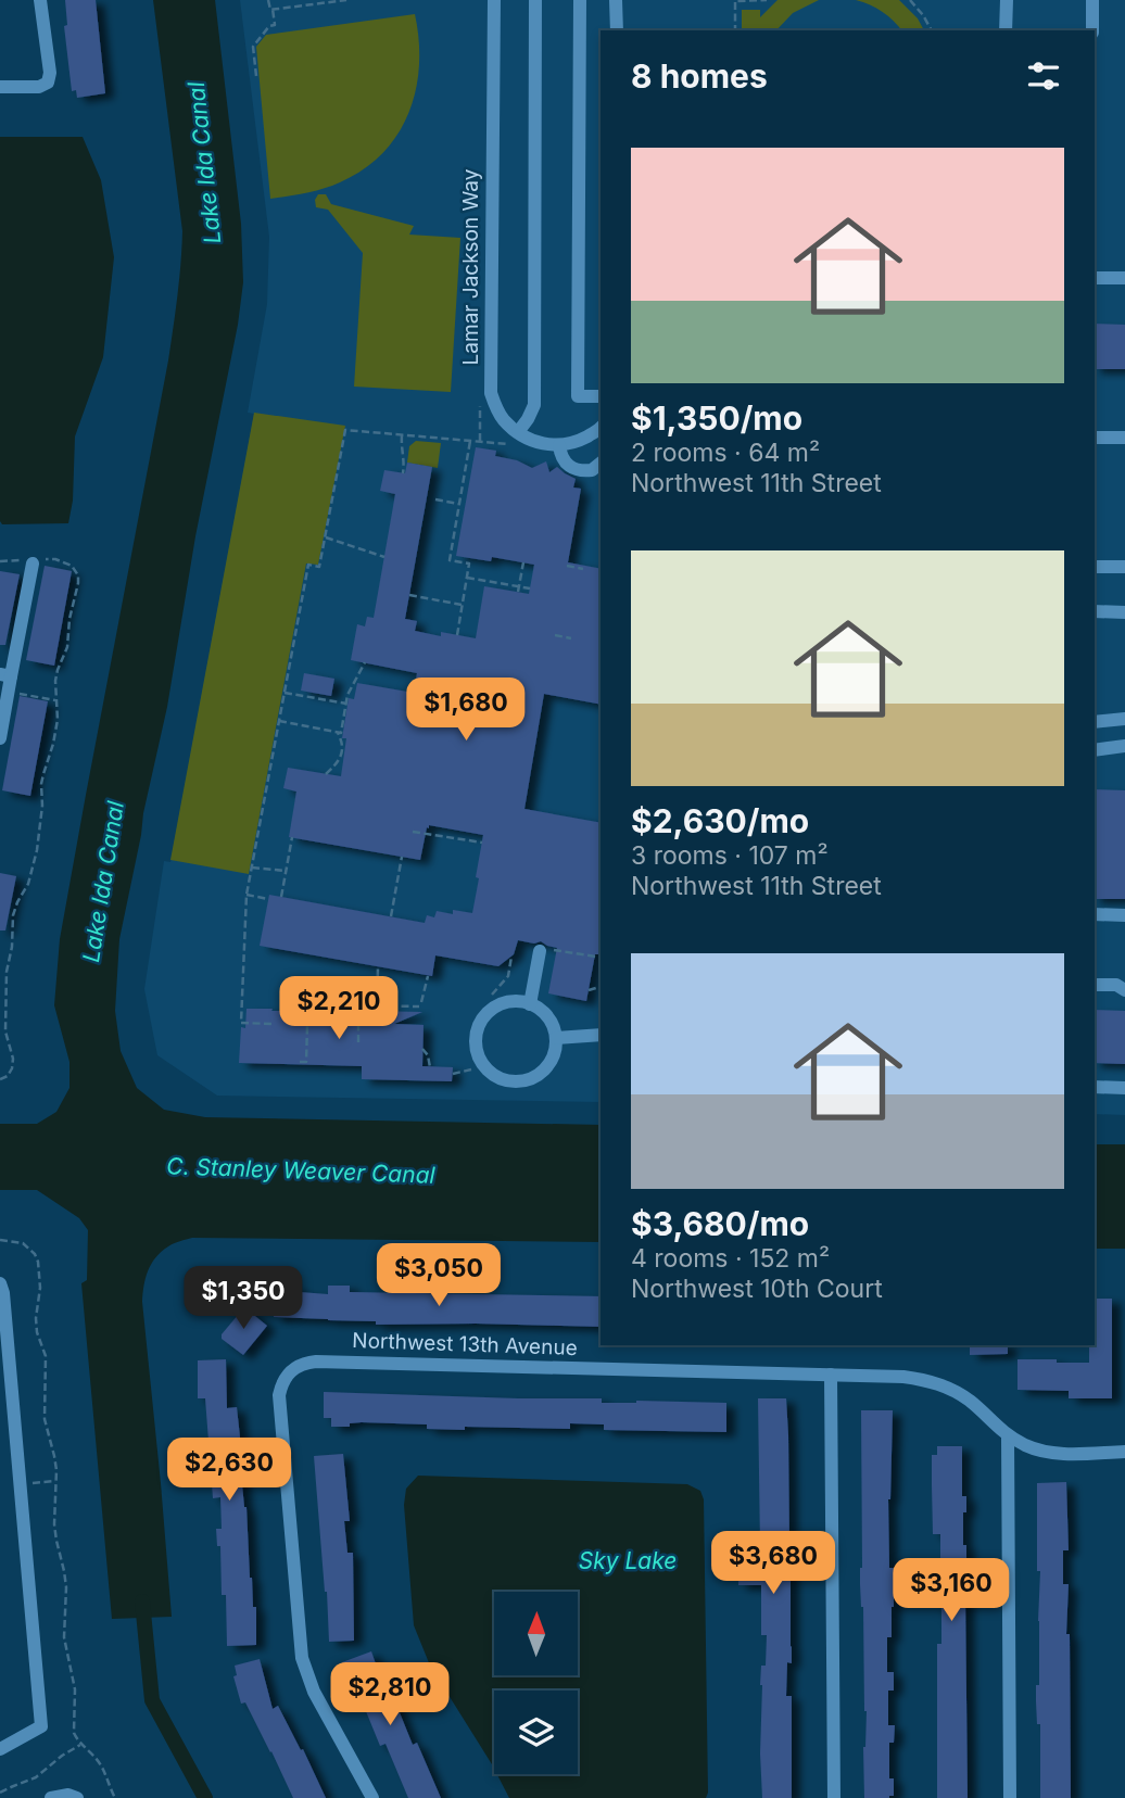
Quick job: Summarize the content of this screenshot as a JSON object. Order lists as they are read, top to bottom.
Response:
{
  "streets": {
    "street": ["Lamar Jackson Way", "Northwest 13th Avenue"]
  },
  "water": ["Lake Ida Canal", "C. Stanley Weaver Canal", "Sky Lake"],
  "north": "top",
  "page": {
    "heading": "8 homes",
    "list": [
      {
        "name": "$1,350/mo",
        "note": "2 rooms · 64 m² · Northwest 11th Street"
      },
      {
        "name": "$2,630/mo",
        "note": "3 rooms · 107 m² · Northwest 11th Street"
      },
      {
        "name": "$3,680/mo",
        "note": "4 rooms · 152 m² · Northwest 10th Court"
      }
    ],
    "price": [
      "$1,680",
      "$2,210",
      "$3,050",
      "$1,350",
      "$2,630",
      "$3,680",
      "$3,160",
      "$2,810"
    ]
  }
}
